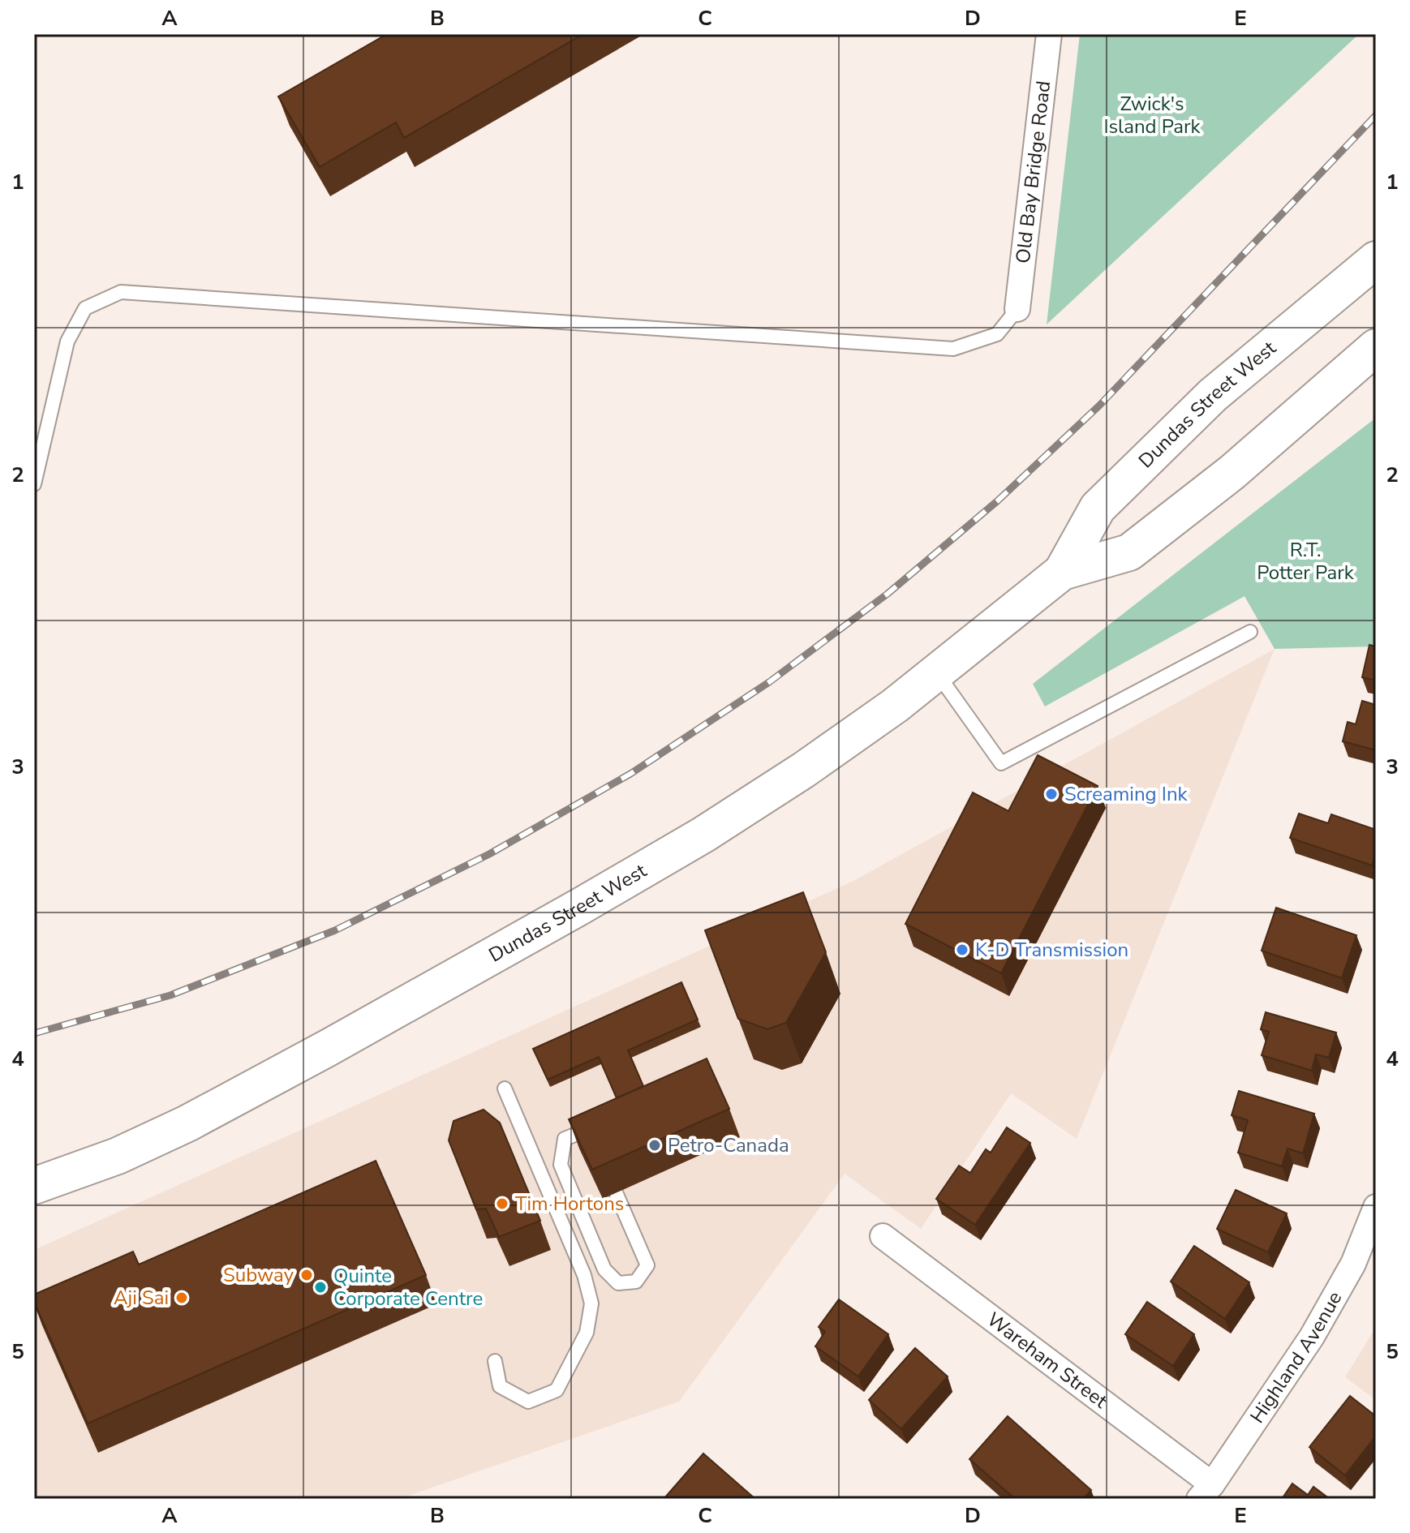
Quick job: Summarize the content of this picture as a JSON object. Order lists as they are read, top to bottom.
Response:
{
  "streets": {
    "main road": ["Dundas Street West"],
    "street": ["Old Bay Bridge Road", "Highland Avenue", "Wareham Street"]
  },
  "crossings": [
    ["Highland Avenue", "Wareham Street"]
  ],
  "parks": ["Zwick's Island Park", "R.T. Potter Park"],
  "places": [
    "Screaming Ink",
    "K-D Transmission",
    "Petro-Canada",
    "Tim Hortons",
    "Subway",
    "Quinte Corporate Centre",
    "Aji Sai"
  ],
  "grid": {
    "columns": [
      "A",
      "B",
      "C",
      "D",
      "E"
    ],
    "rows": [
      "1",
      "2",
      "3",
      "4",
      "5"
    ]
  }
}
